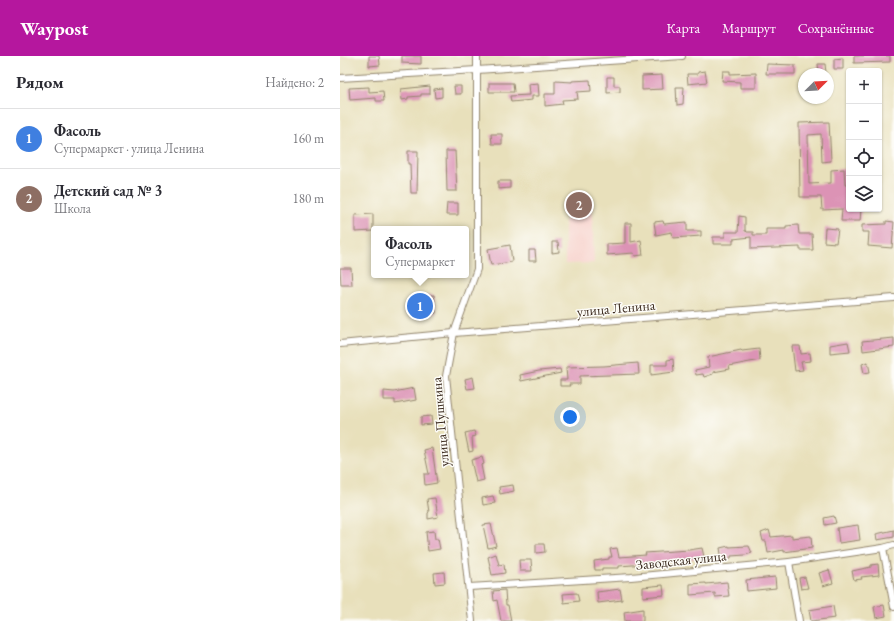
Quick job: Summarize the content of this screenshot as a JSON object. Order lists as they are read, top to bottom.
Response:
{
  "streets": {
    "street": ["улица Ленина", "улица Пушкина", "Заводская улица"]
  },
  "crossings": [
    ["улица Ленина", "улица Пушкина"],
    ["улица Пушкина", "Заводская улица"]
  ],
  "north": "top right",
  "page": {
    "header": "Waypost",
    "nav": ["Карта", "Маршрут", "Сохранённые"],
    "heading": ["Рядом", "Найдено: 2"],
    "map_buttons": ["+", "−"],
    "list": [
      {
        "mark": "1",
        "name": "Фасоль",
        "note": "Супермаркет · улица Ленина",
        "value": "160 m"
      },
      {
        "mark": "2",
        "name": "Детский сад № 3",
        "note": "Школа",
        "value": "180 m"
      }
    ],
    "pins": ["2", "1"],
    "popup": ["Фасоль", "Супермаркет"]
  }
}
